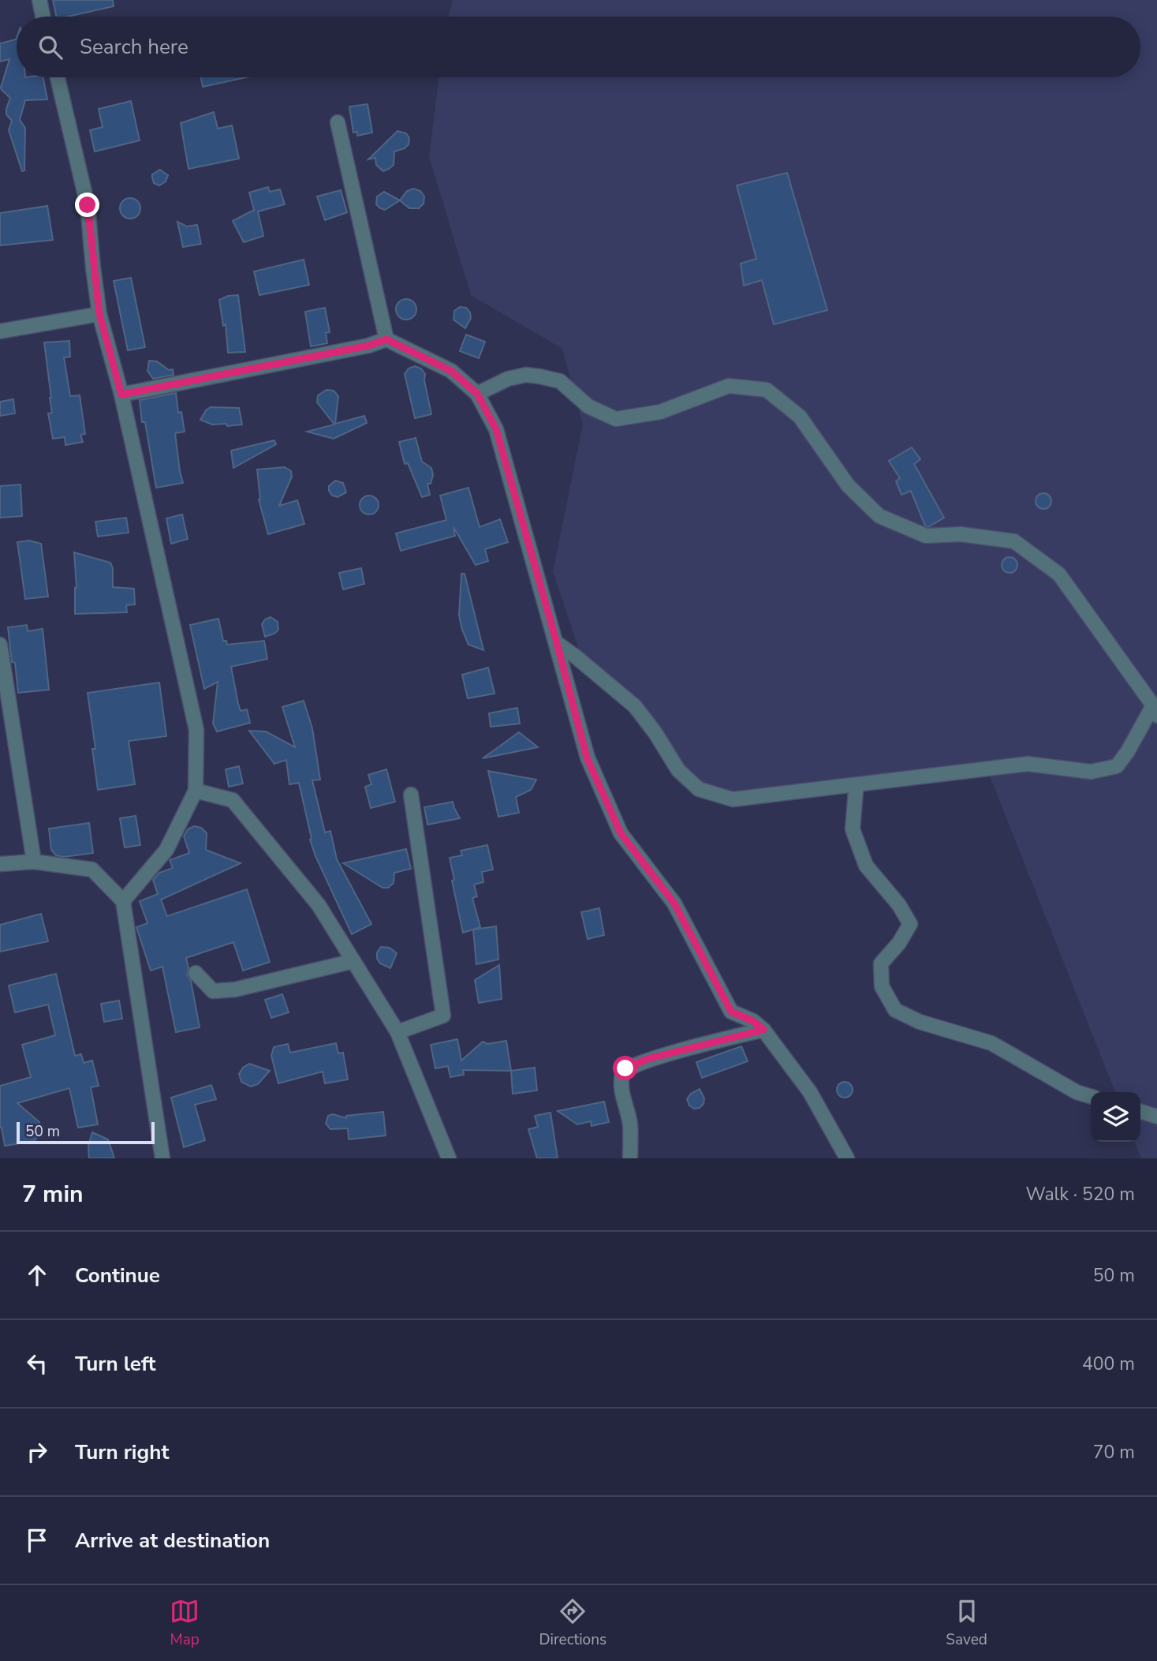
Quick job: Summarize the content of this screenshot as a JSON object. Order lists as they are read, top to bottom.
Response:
{
  "scale_bar": "50 m",
  "page": {
    "search": "Search here",
    "scale": "50 m",
    "heading": ["7 min", "Walk · 520 m"],
    "list": [
      ["Continue", "50 m"],
      ["Turn left", "400 m"],
      ["Turn right", "70 m"],
      "Arrive at destination"
    ],
    "nav": ["Map", "Directions", "Saved"]
  }
}
